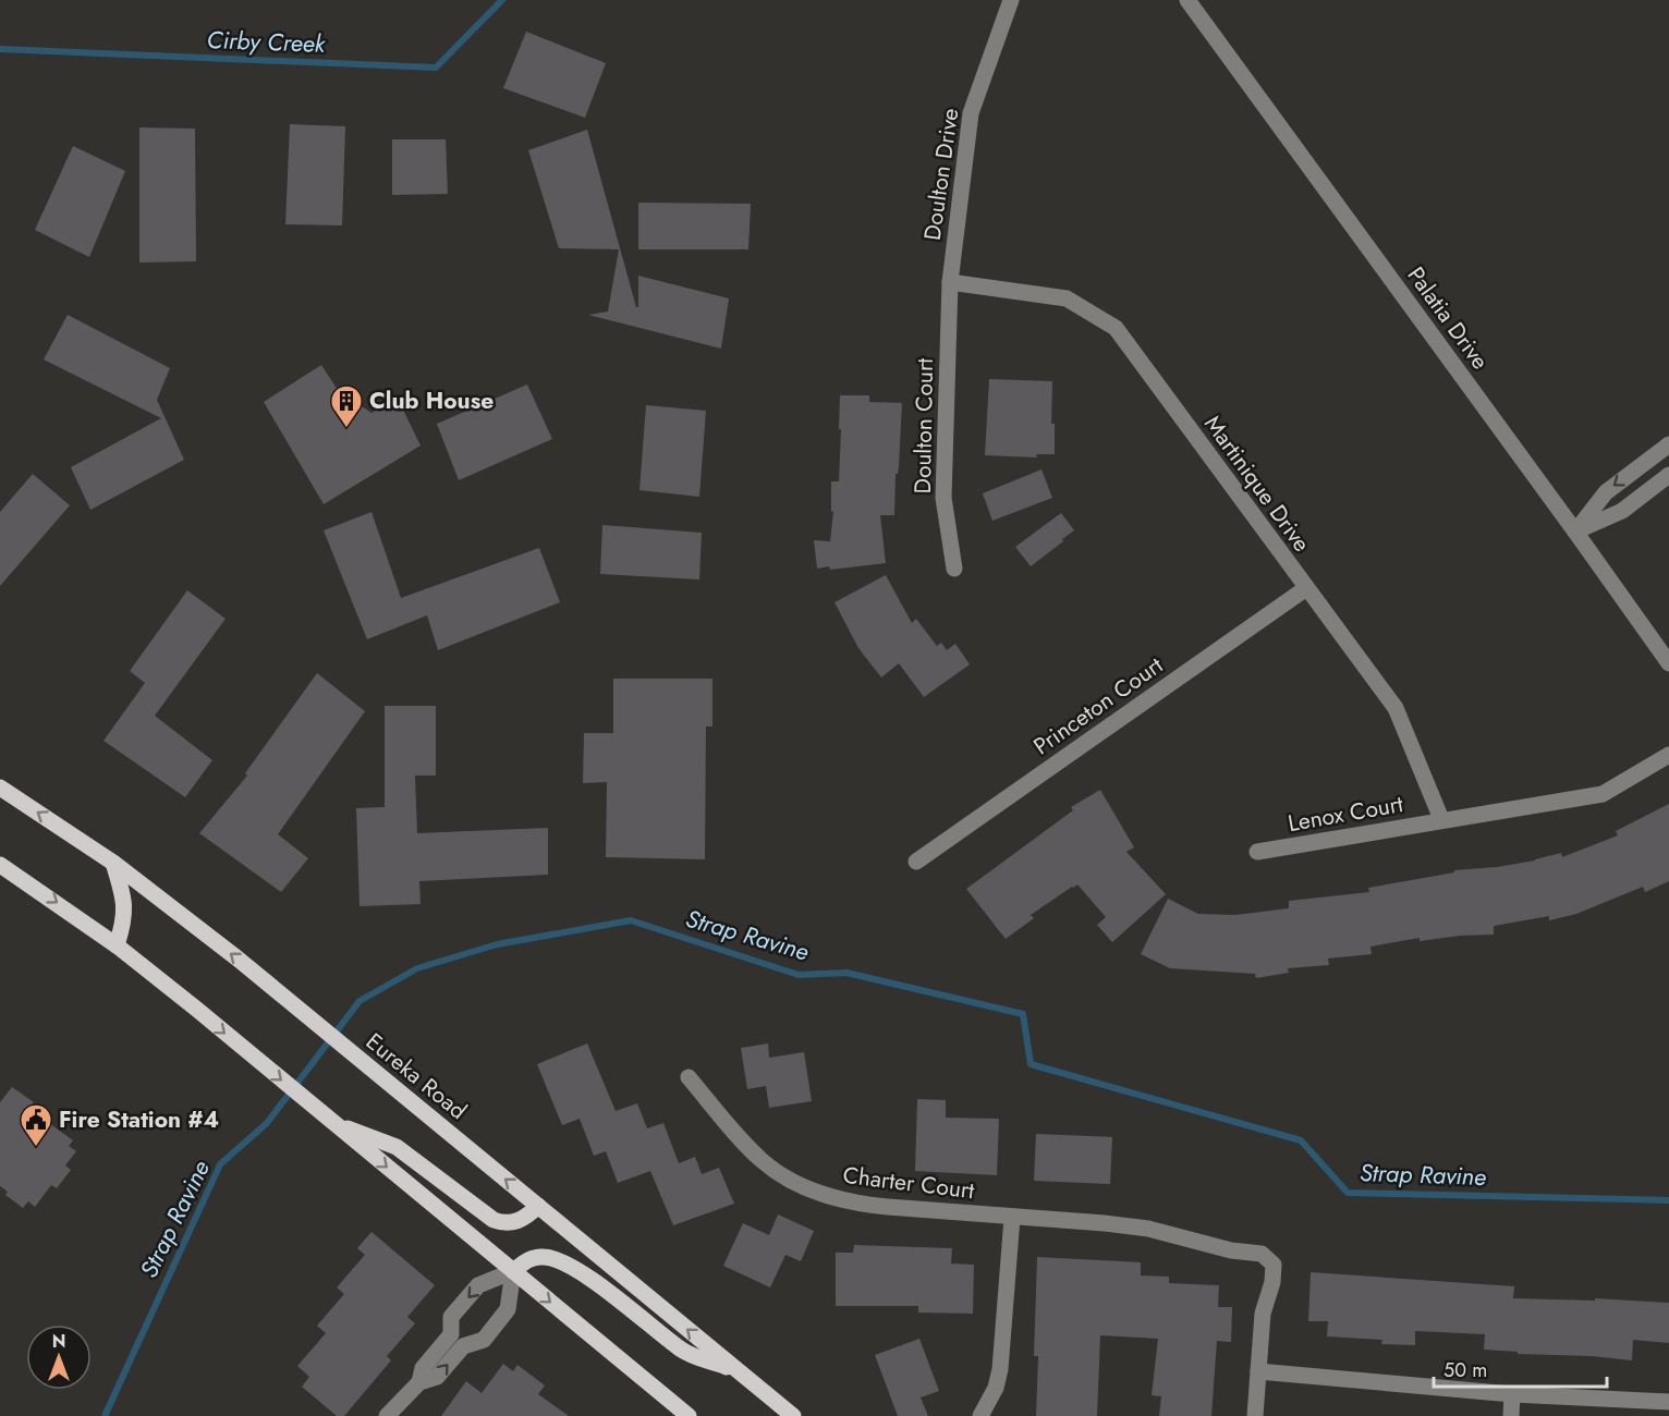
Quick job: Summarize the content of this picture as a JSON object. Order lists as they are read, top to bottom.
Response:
{
  "streets": {
    "main road": ["Eureka Road"],
    "street": [
      "Doulton Drive",
      "Palatia Drive",
      "Doulton Court",
      "Martinique Drive",
      "Princeton Court",
      "Lenox Court",
      "Charter Court"
    ]
  },
  "crossings": [
    ["Doulton Drive", "Doulton Court"],
    ["Doulton Drive", "Martinique Drive"],
    ["Doulton Court", "Martinique Drive"],
    ["Martinique Drive", "Princeton Court"],
    ["Martinique Drive", "Lenox Court"]
  ],
  "water": ["Cirby Creek", "Strap Ravine"],
  "places": {
    "building": ["Club House"],
    "public building": ["Fire Station #4"]
  },
  "scale_bar": "50 m",
  "north": "top"
}
